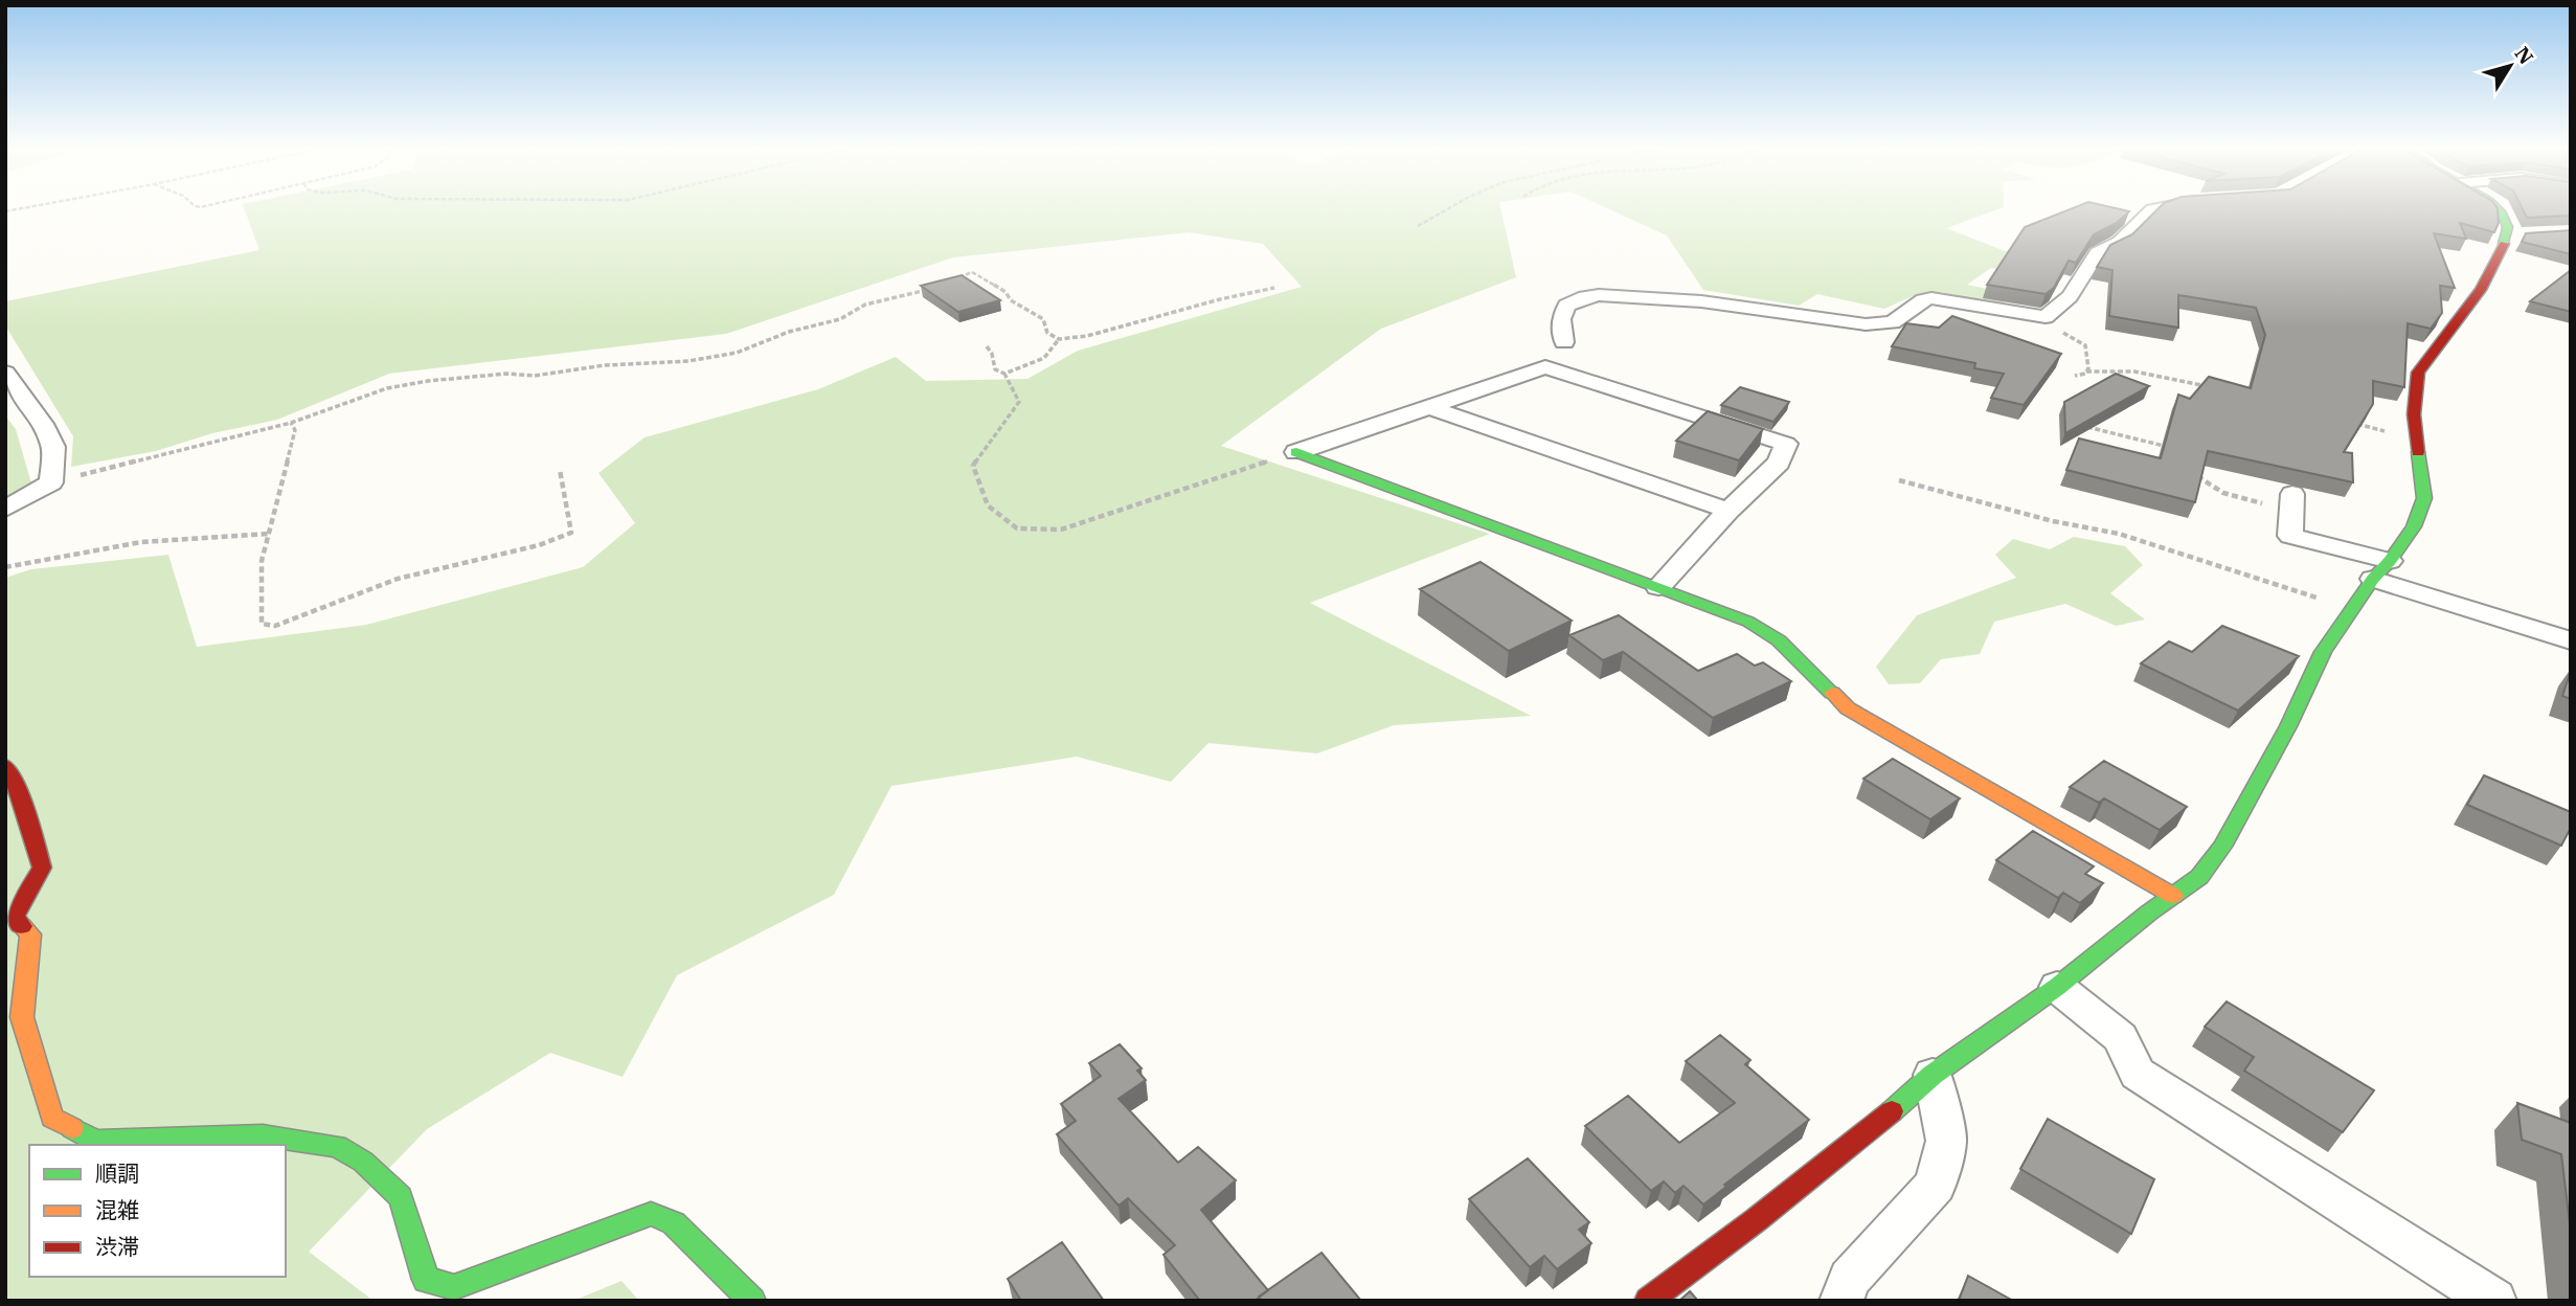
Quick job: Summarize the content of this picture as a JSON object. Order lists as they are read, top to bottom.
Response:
{
  "legend": ["順調", "混雑", "渋滞"],
  "north": "top right"
}
